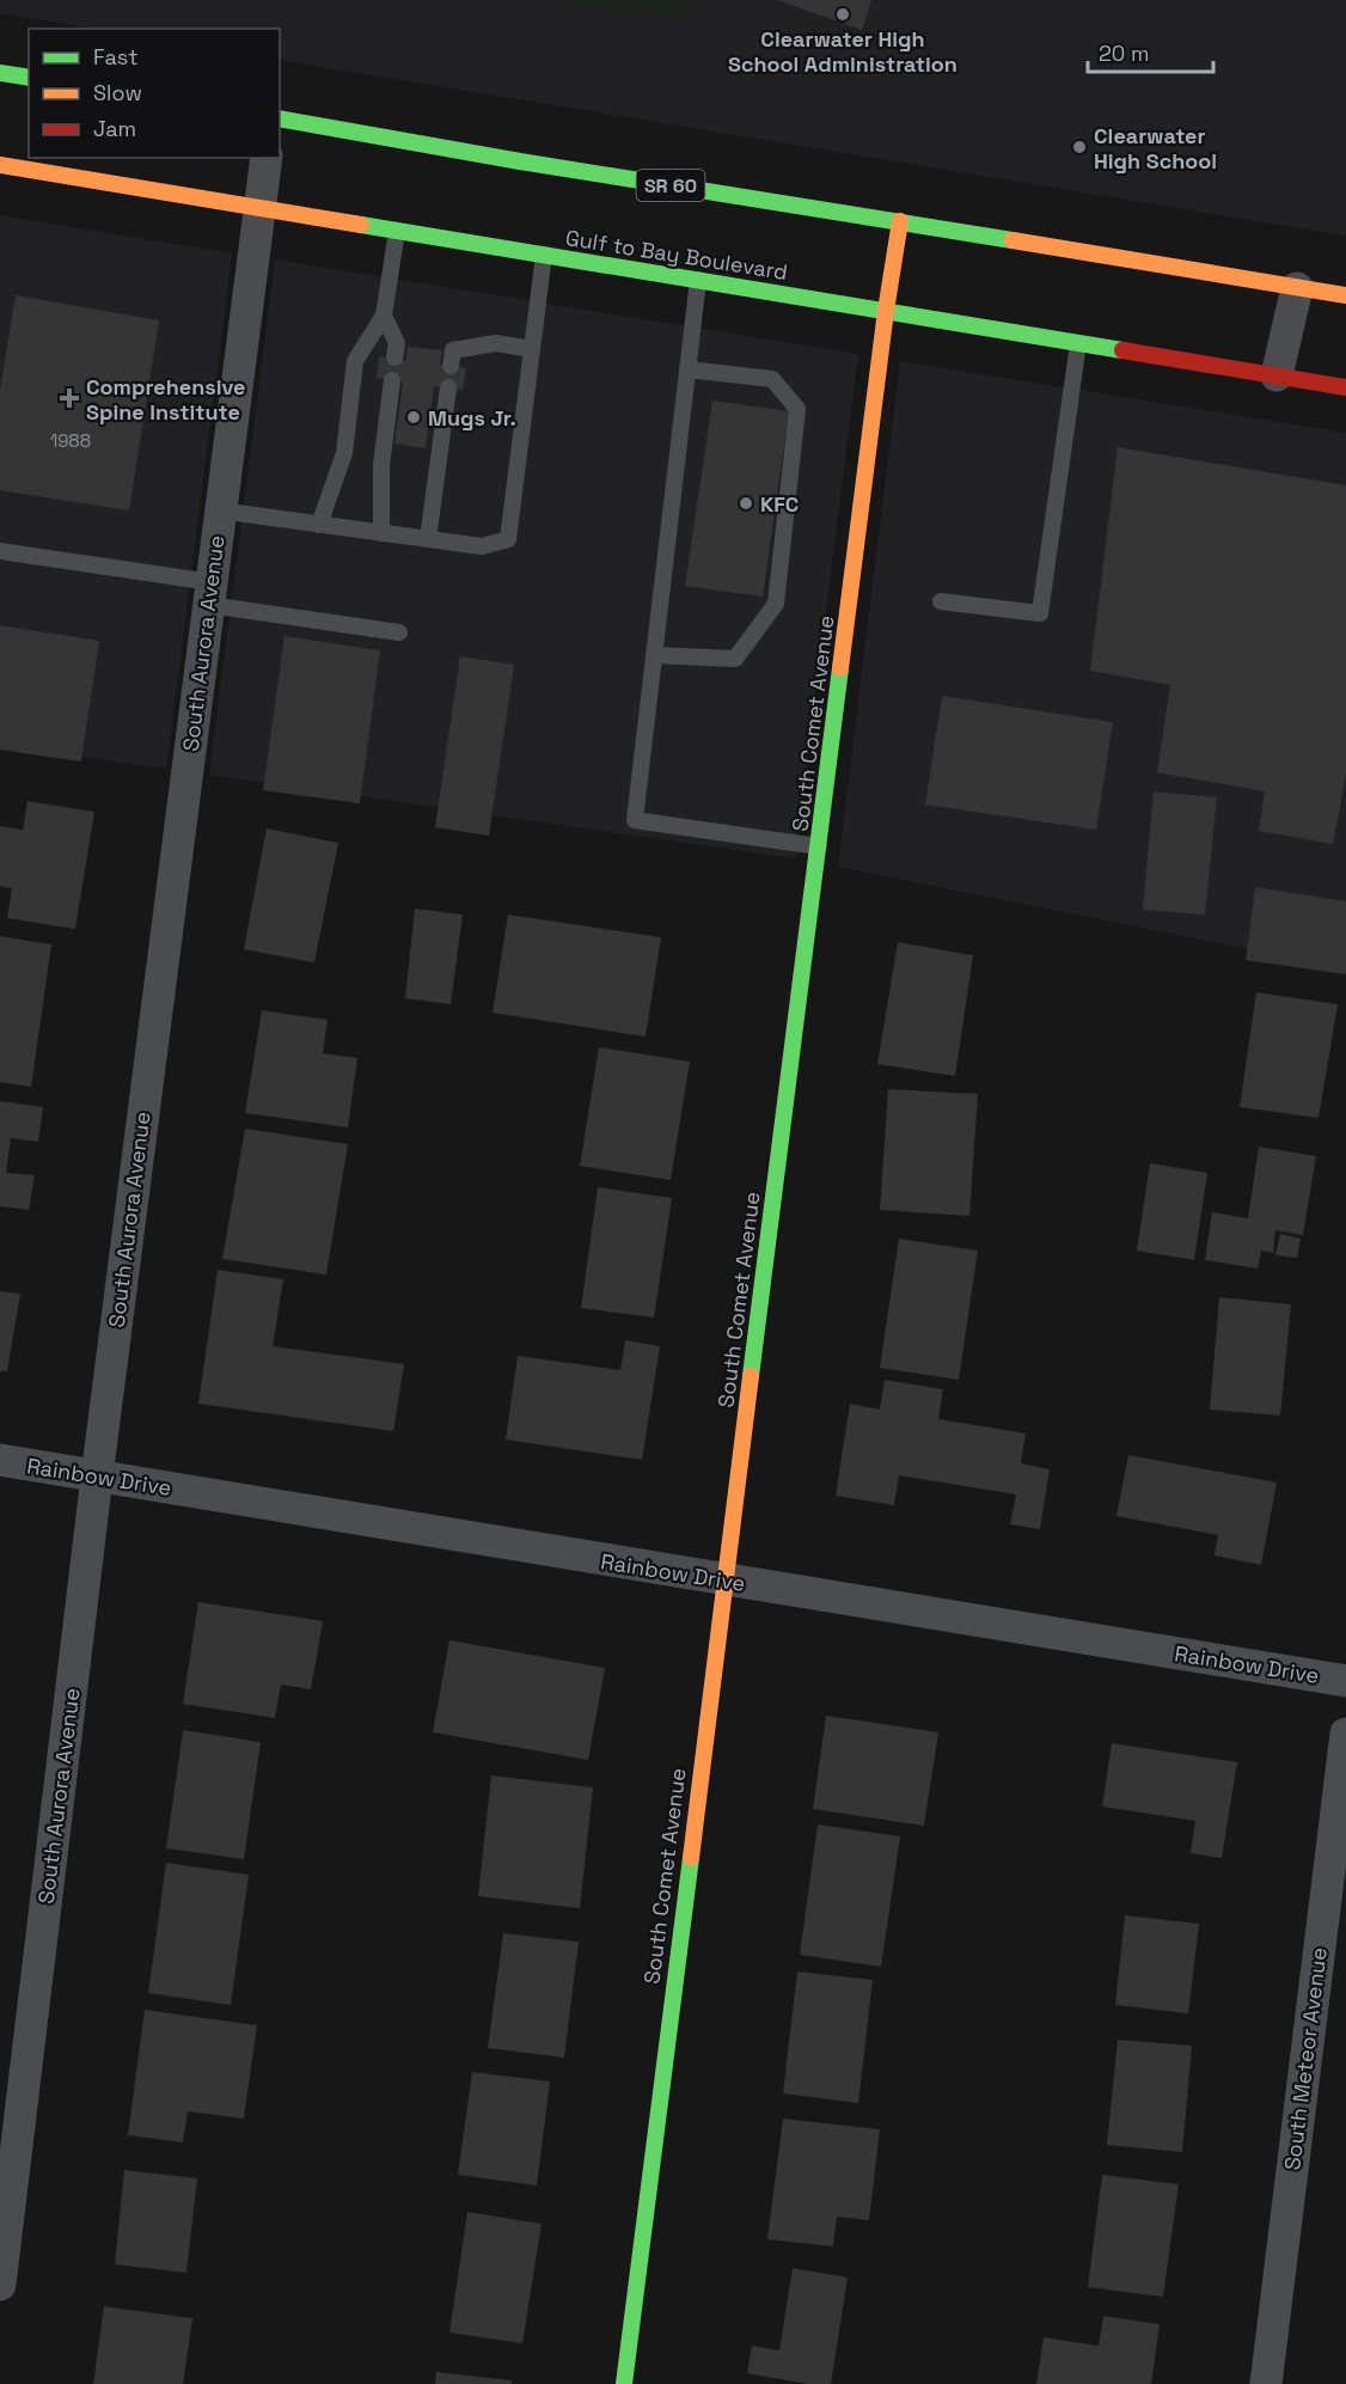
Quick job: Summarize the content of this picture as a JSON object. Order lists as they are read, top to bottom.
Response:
{
  "streets": {
    "main road": ["SR 60", "Gulf to Bay Boulevard", "South Comet Avenue"],
    "street": ["South Aurora Avenue", "Rainbow Drive", "South Meteor Avenue"]
  },
  "crossings": [
    ["SR 60", "South Comet Avenue"],
    ["Gulf to Bay Boulevard", "South Aurora Avenue"],
    ["Gulf to Bay Boulevard", "South Comet Avenue"],
    ["South Aurora Avenue", "Rainbow Drive"],
    ["South Comet Avenue", "Rainbow Drive"]
  ],
  "places": {
    "other": [
      "Clearwater High School Administration",
      "Clearwater High School",
      "Mugs Jr.",
      "KFC"
    ],
    "health": ["Comprehensive Spine Institute"]
  },
  "house_numbers": ["1988"],
  "legend": ["Fast", "Slow", "Jam"],
  "scale_bar": "20 m"
}
